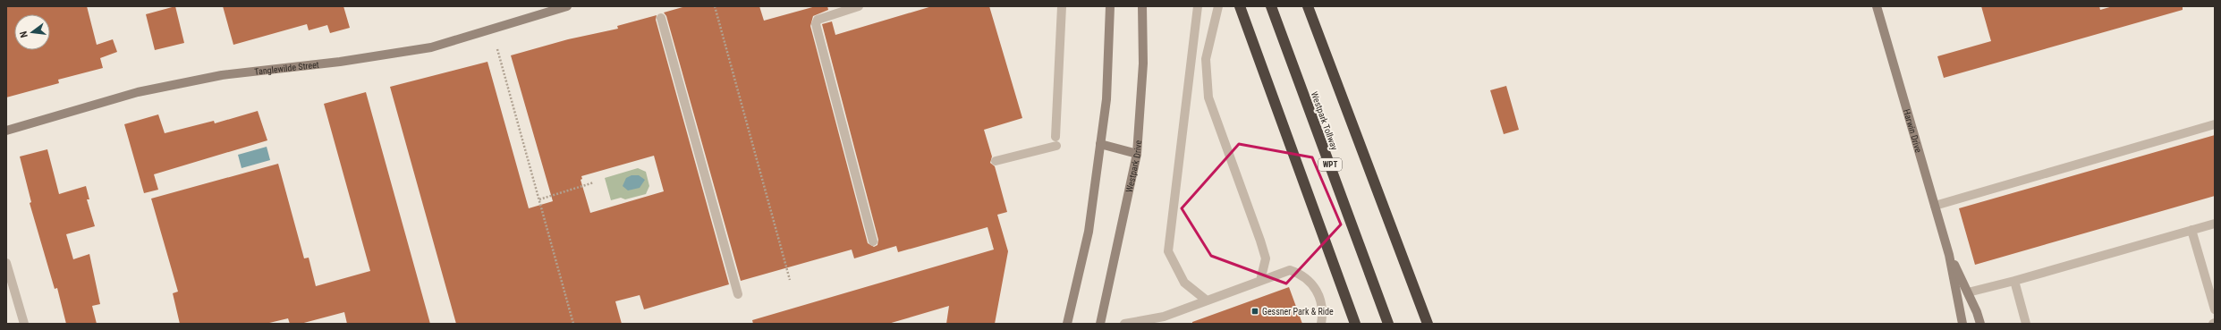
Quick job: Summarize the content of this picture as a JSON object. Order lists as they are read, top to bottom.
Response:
{
  "streets": {
    "highway": ["Westpark Tollway", "WPT"],
    "main road": ["Tanglewilde Street", "Harwin Drive", "Westpark Drive"]
  },
  "places": {
    "transit": ["Gessner Park & Ride"]
  },
  "north": "left"
}
